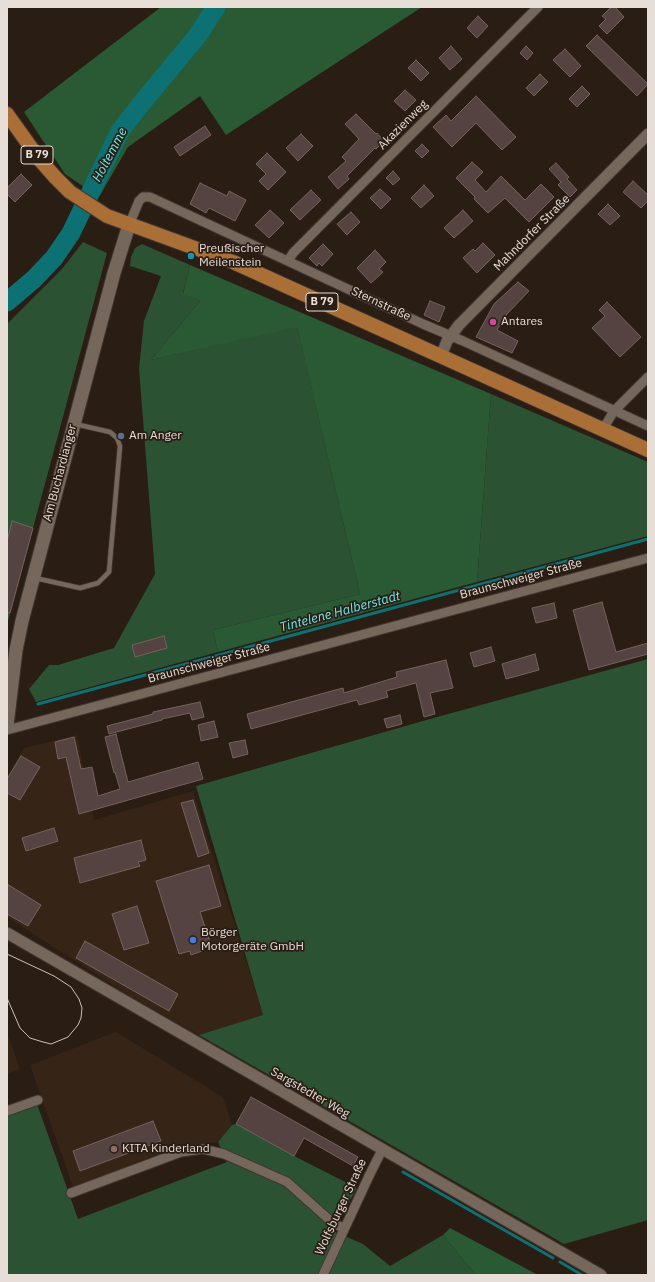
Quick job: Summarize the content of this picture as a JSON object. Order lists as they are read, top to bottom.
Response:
{
  "streets": {
    "main road": ["B 79", "Sternstraße", "Am Buchardianger"],
    "street": [
      "Akazienweg",
      "Mahndorfer Straße",
      "Braunschweiger Straße",
      "Sargstedter Weg",
      "Wolfsburger Straße"
    ]
  },
  "crossings": [
    ["Akazienweg", "Sternstraße"],
    ["Mahndorfer Straße", "Sternstraße"],
    ["Sternstraße", "Am Buchardianger"],
    ["Sargstedter Weg", "Wolfsburger Straße"]
  ],
  "water": ["Holtemme", "Tintelene Halberstadt"],
  "places": [
    "Preußischer Meilenstein",
    "Antares",
    "Am Anger",
    "Börger Motorgeräte GmbH",
    "KITA Kinderland"
  ]
}
